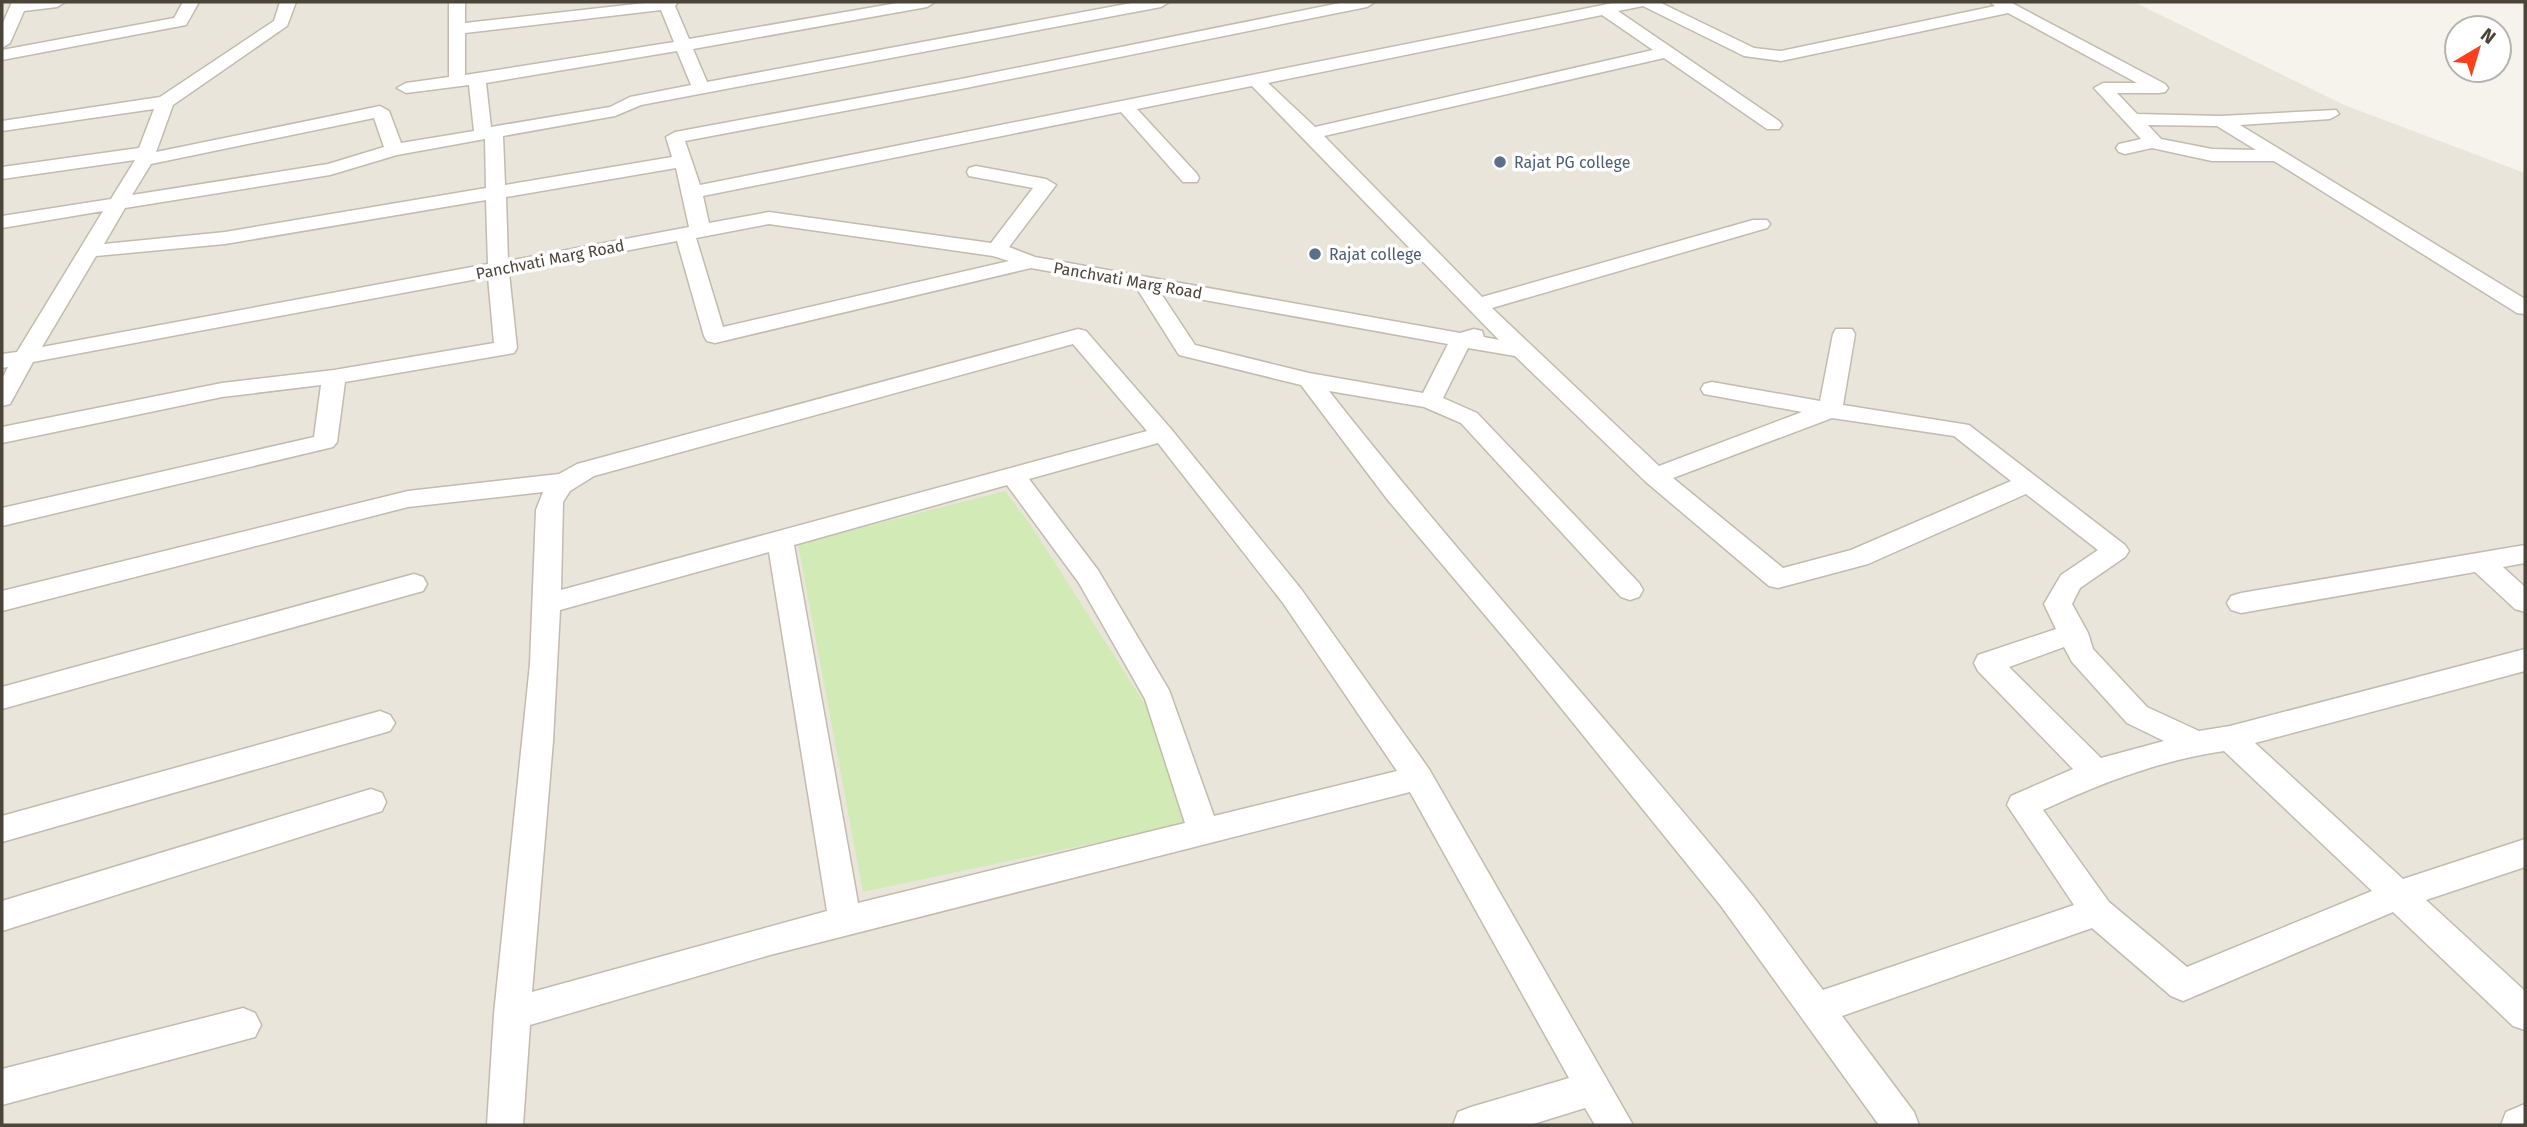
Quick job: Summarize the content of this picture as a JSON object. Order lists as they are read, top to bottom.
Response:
{
  "streets": {
    "street": ["Panchvati Marg Road"]
  },
  "places": ["Rajat PG college", "Rajat college"],
  "north": "top right"
}
